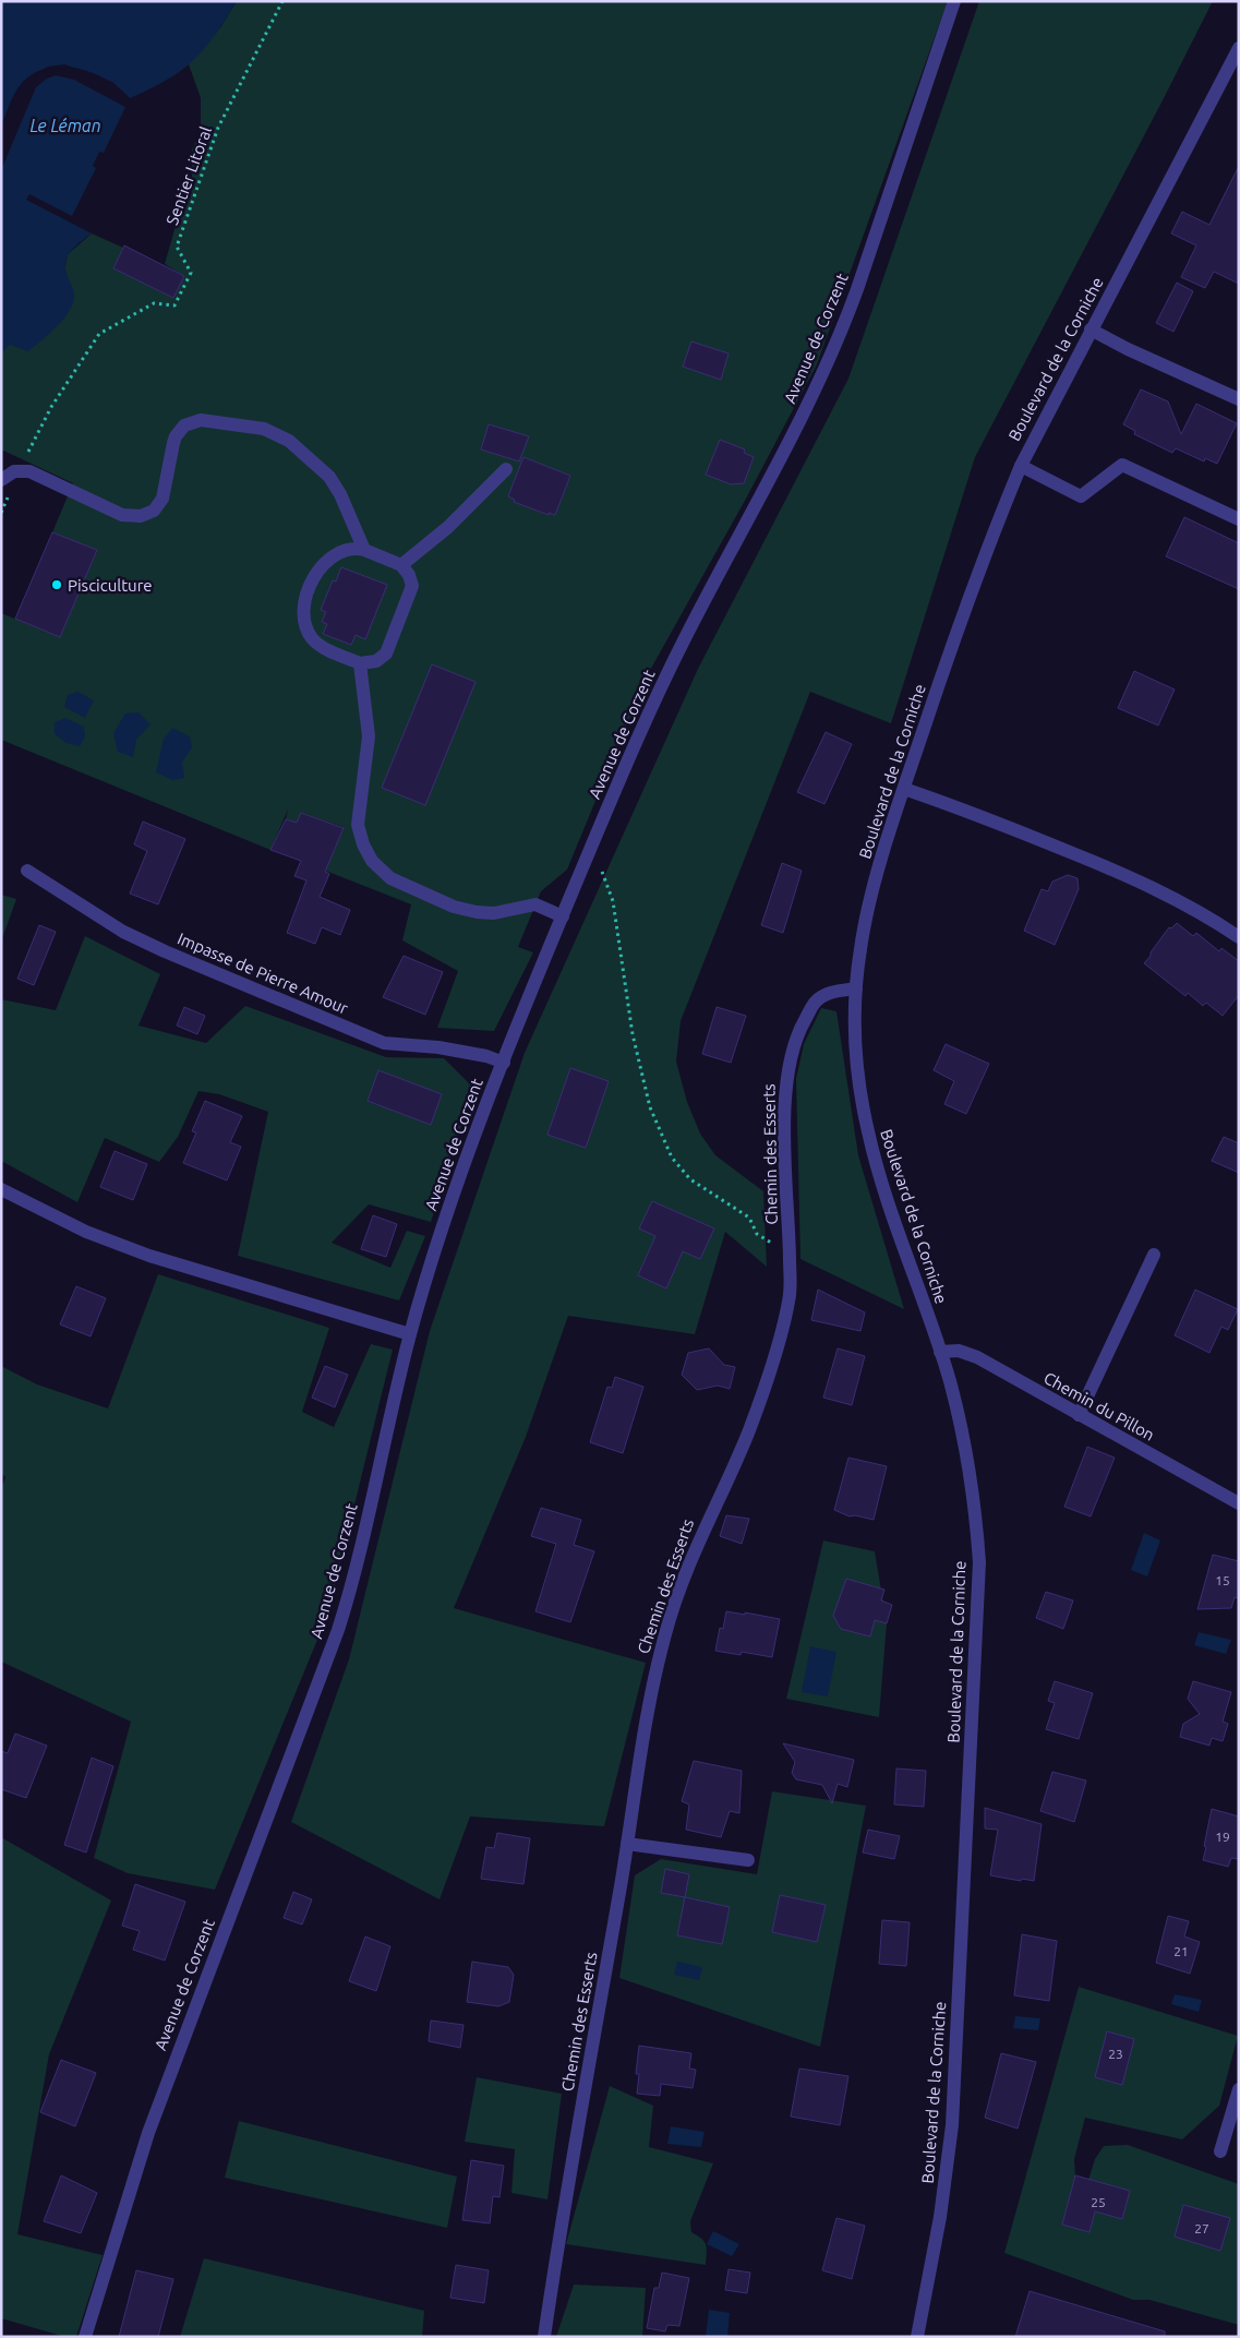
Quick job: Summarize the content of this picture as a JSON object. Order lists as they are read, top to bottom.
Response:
{
  "streets": {
    "street": [
      "Avenue de Corzent",
      "Boulevard de la Corniche",
      "Impasse de Pierre Amour",
      "Chemin des Esserts",
      "Chemin du Pillon"
    ],
    "path": ["Sentier Litoral"]
  },
  "crossings": [
    ["Avenue de Corzent", "Impasse de Pierre Amour"],
    ["Boulevard de la Corniche", "Chemin des Esserts"],
    ["Boulevard de la Corniche", "Chemin du Pillon"]
  ],
  "water": ["Le Léman"],
  "places": ["Pisciculture"],
  "house_numbers": [
    "15",
    "19",
    "21",
    "23",
    "25",
    "27"
  ]
}
